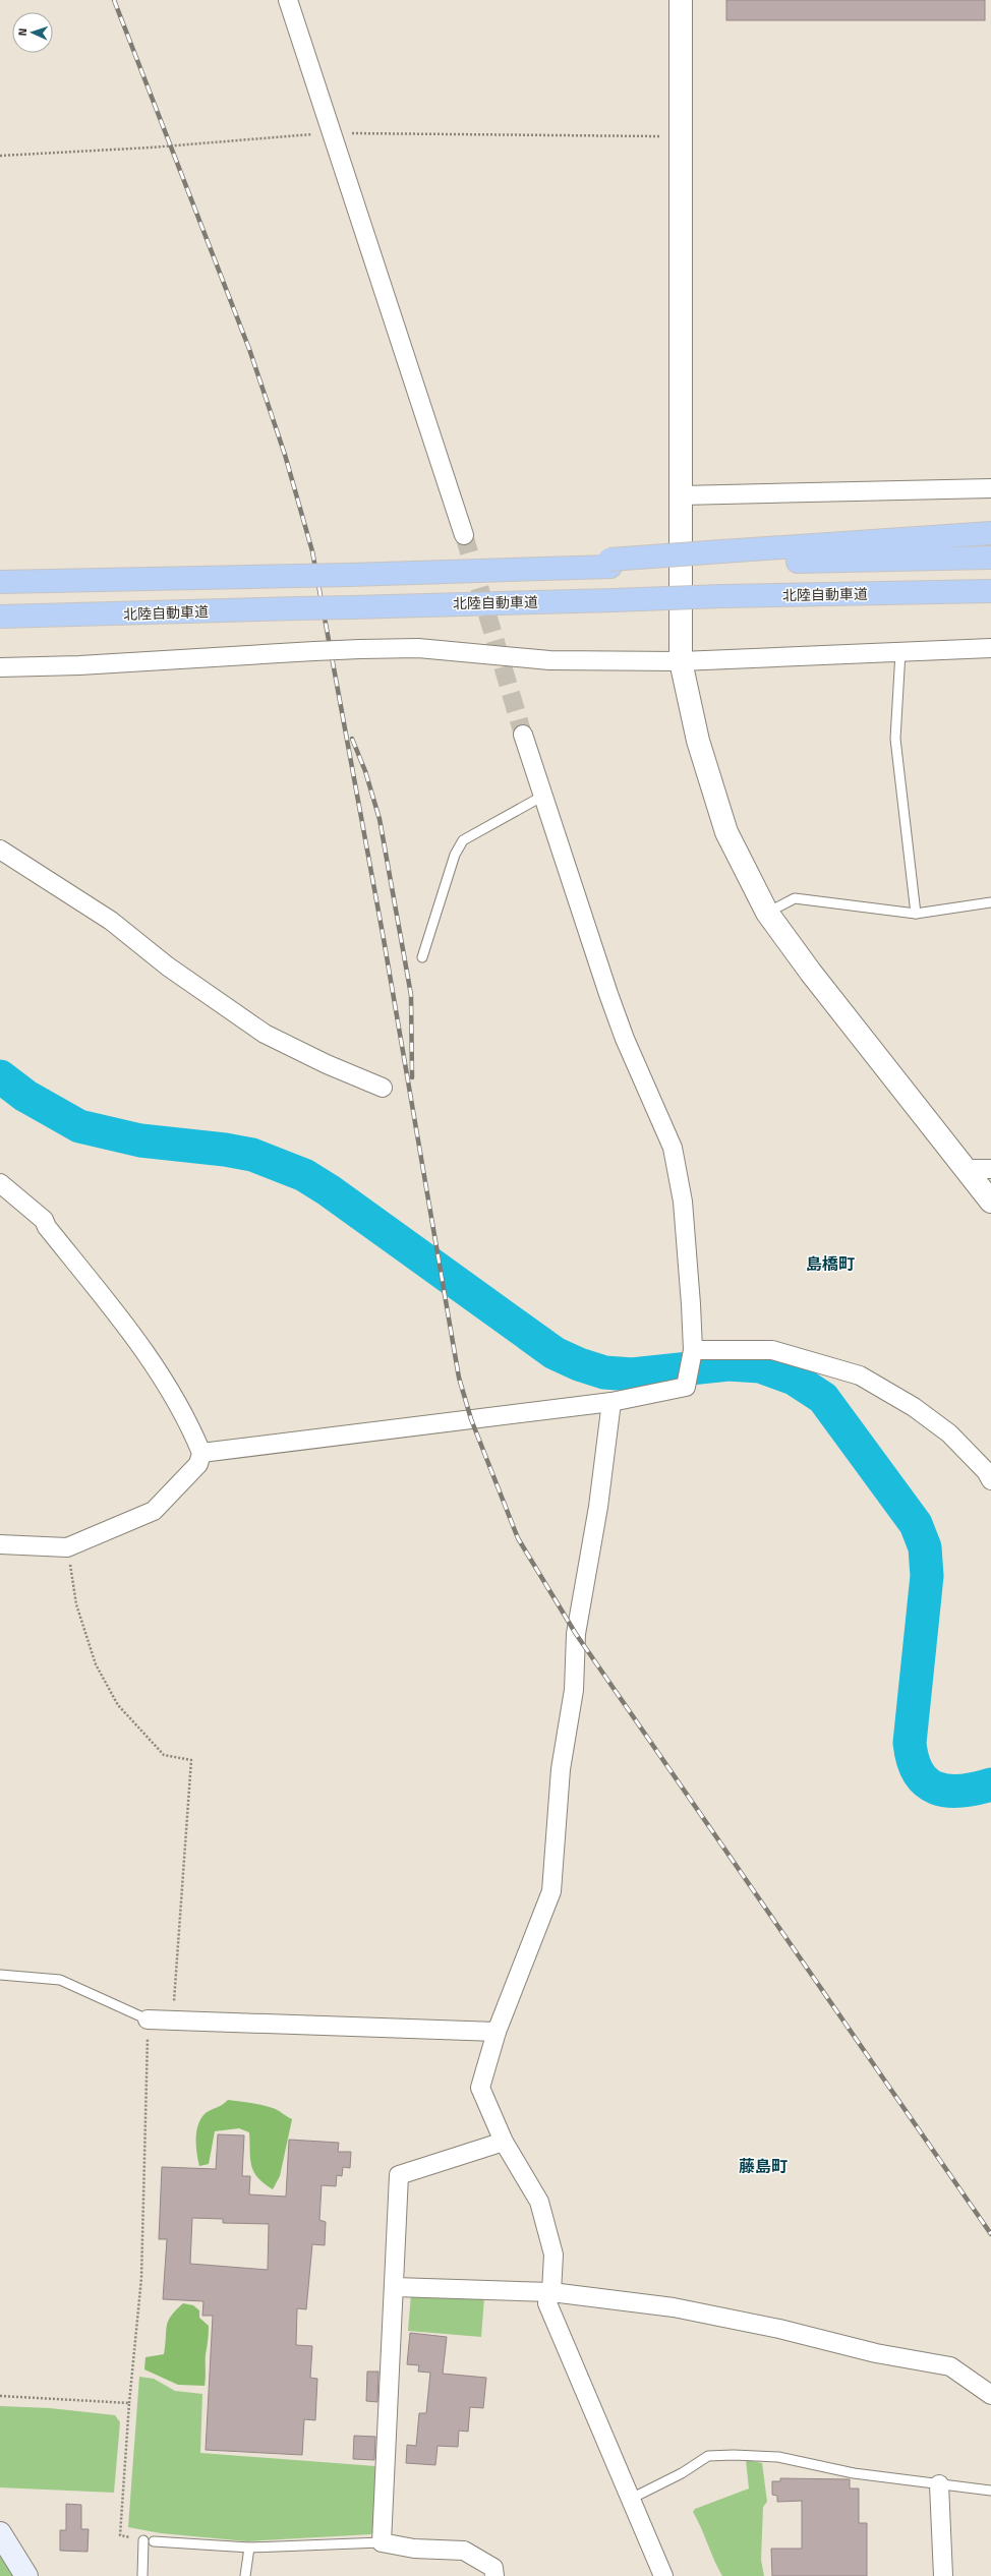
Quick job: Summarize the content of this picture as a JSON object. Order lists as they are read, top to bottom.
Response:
{
  "streets": {
    "highway": ["北陸自動車道"]
  },
  "districts": ["島橋町", "藤島町"],
  "north": "left"
}
